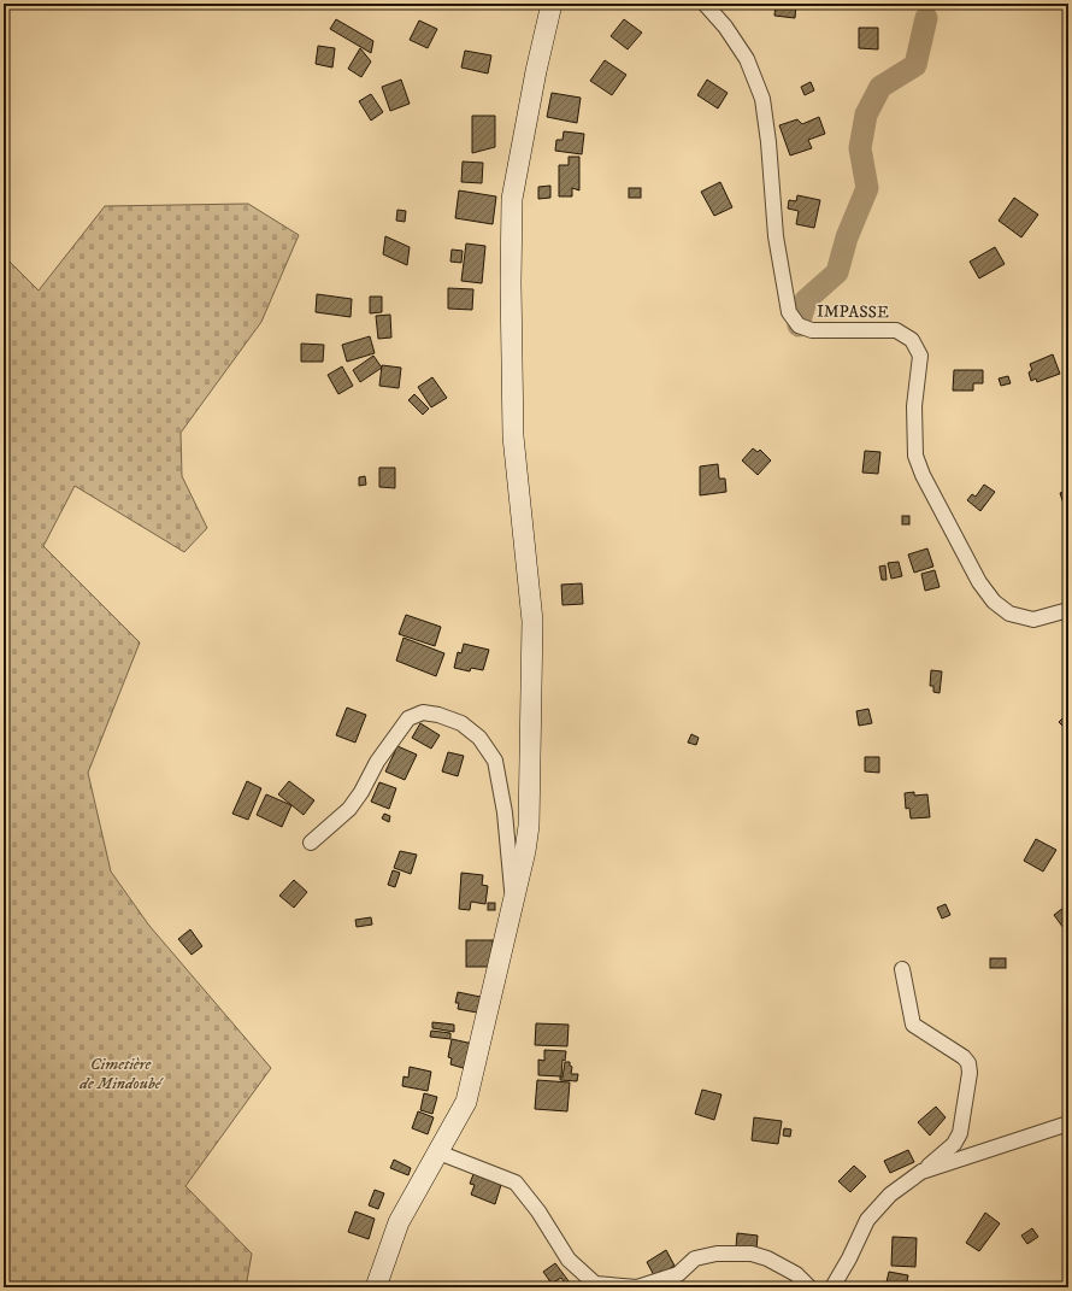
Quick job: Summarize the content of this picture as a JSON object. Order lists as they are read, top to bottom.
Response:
{
  "streets": {
    "street": ["IMPASSE"]
  },
  "parks": ["Cimetière de Mindoubé"]
}
